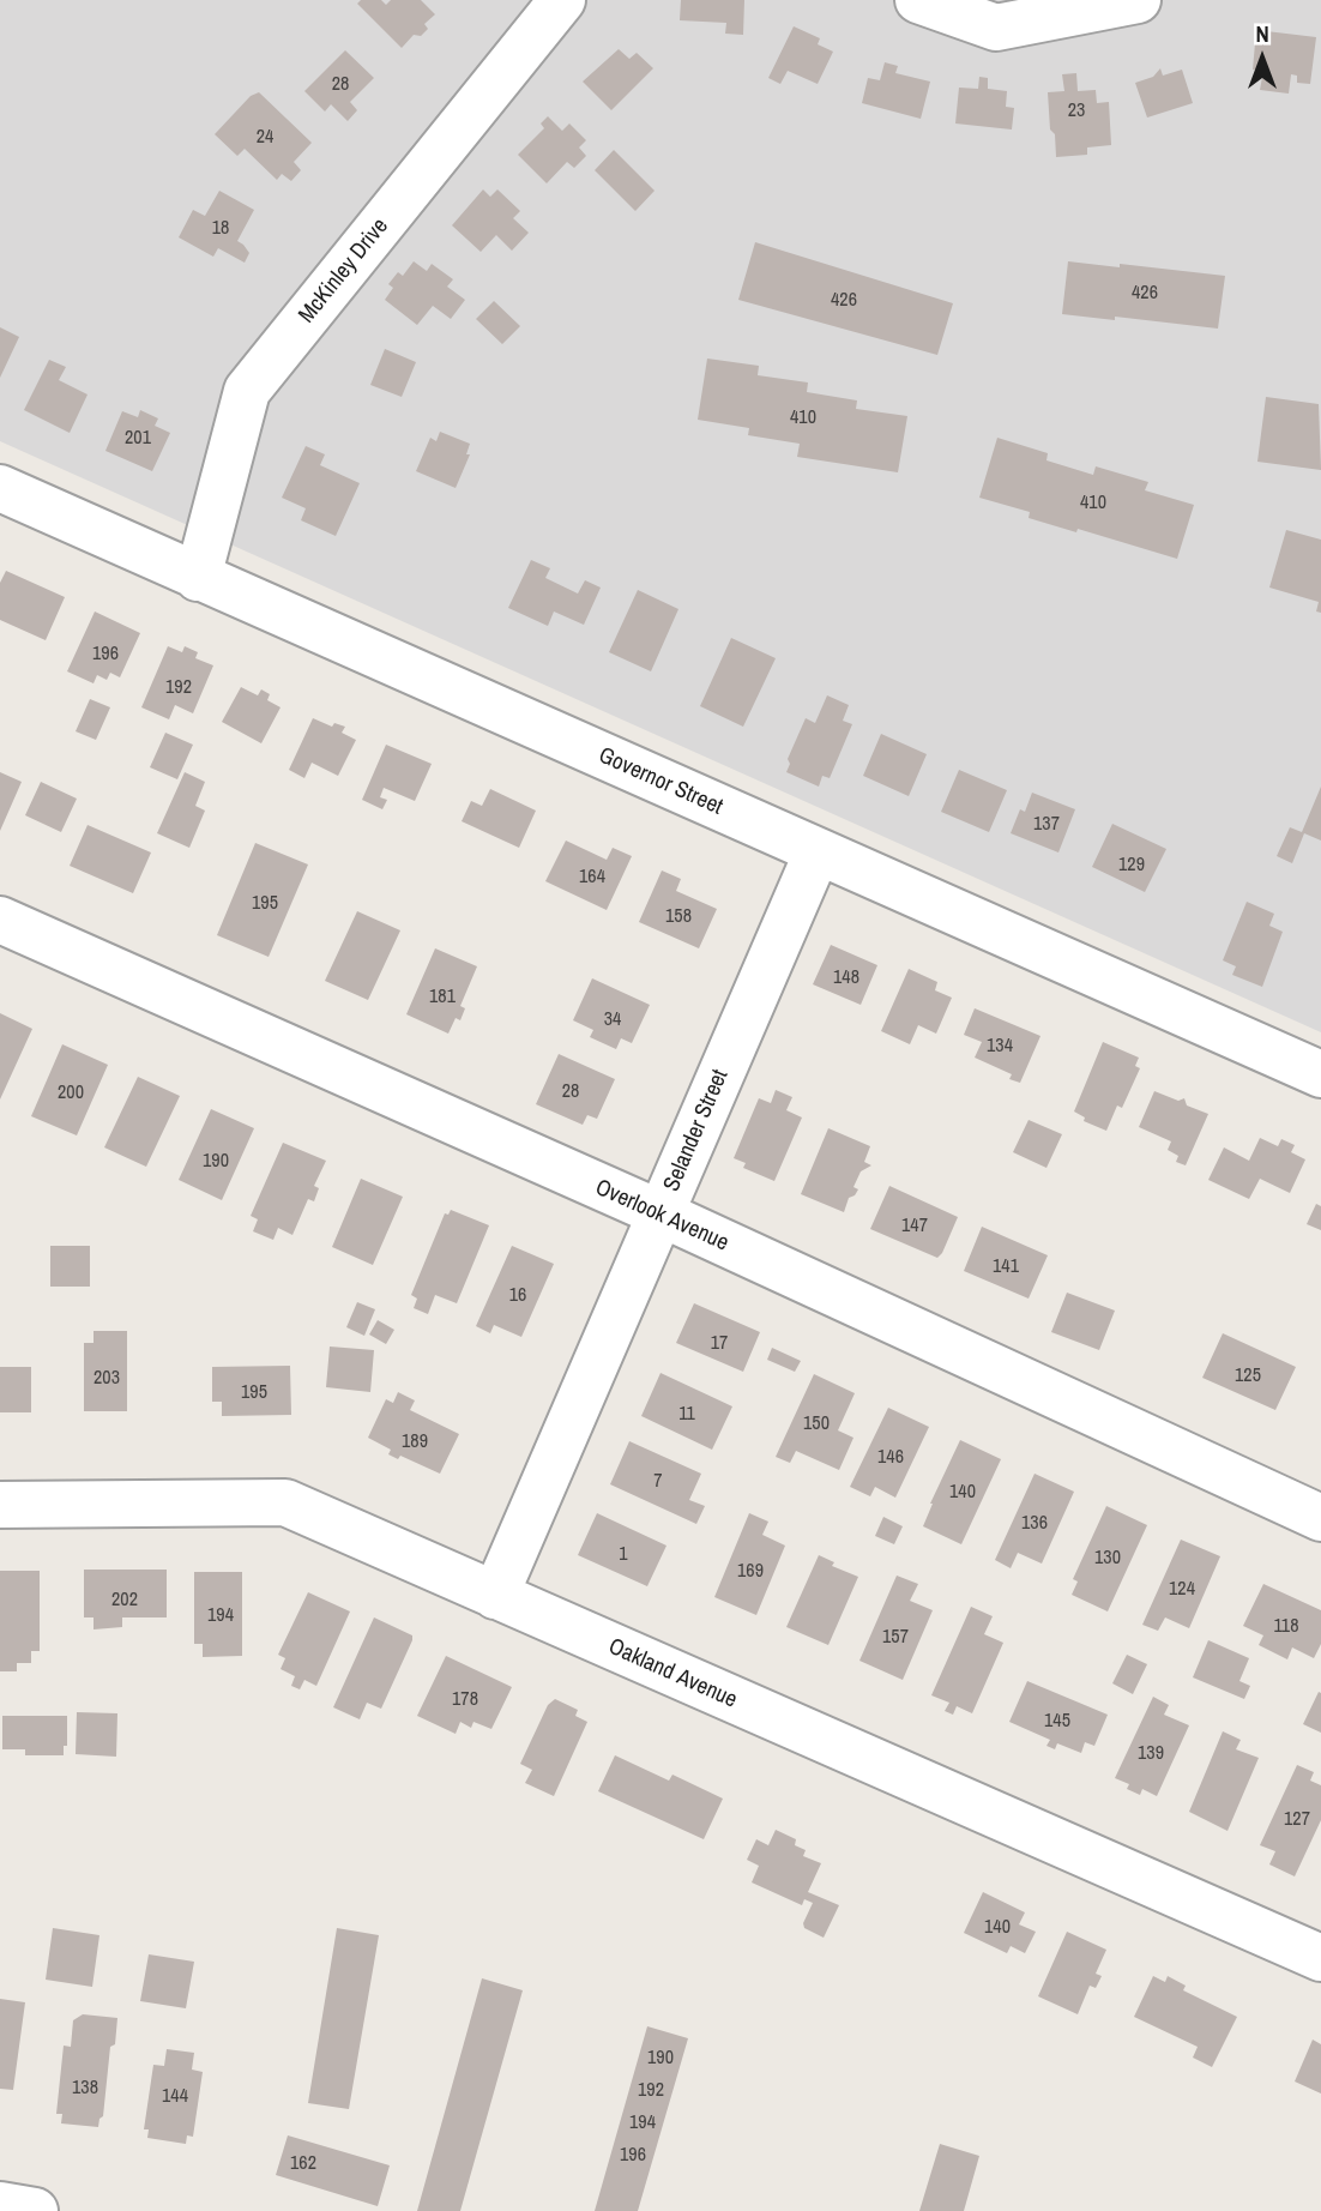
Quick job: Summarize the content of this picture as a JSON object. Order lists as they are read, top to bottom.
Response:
{
  "streets": {
    "street": [
      "McKinley Drive",
      "Governor Street",
      "Selander Street",
      "Overlook Avenue",
      "Oakland Avenue"
    ]
  },
  "crossings": [
    ["McKinley Drive", "Governor Street"],
    ["Governor Street", "Selander Street"],
    ["Selander Street", "Overlook Avenue"],
    ["Selander Street", "Oakland Avenue"]
  ],
  "house_numbers": [
    "28",
    "23",
    "24",
    "18",
    "426",
    "426",
    "410",
    "201",
    "410",
    "196",
    "192",
    "137",
    "129",
    "164",
    "195",
    "158",
    "148",
    "181",
    "34",
    "134",
    "28",
    "200",
    "190",
    "147",
    "141",
    "16",
    "17",
    "125",
    "203",
    "195",
    "11",
    "150",
    "189",
    "146",
    "7",
    "140",
    "136",
    "1",
    "130",
    "169",
    "124",
    "202",
    "194",
    "118",
    "157",
    "178",
    "145",
    "139",
    "127",
    "140",
    "190",
    "138",
    "192",
    "144",
    "194",
    "196",
    "162"
  ],
  "north": "top"
}
